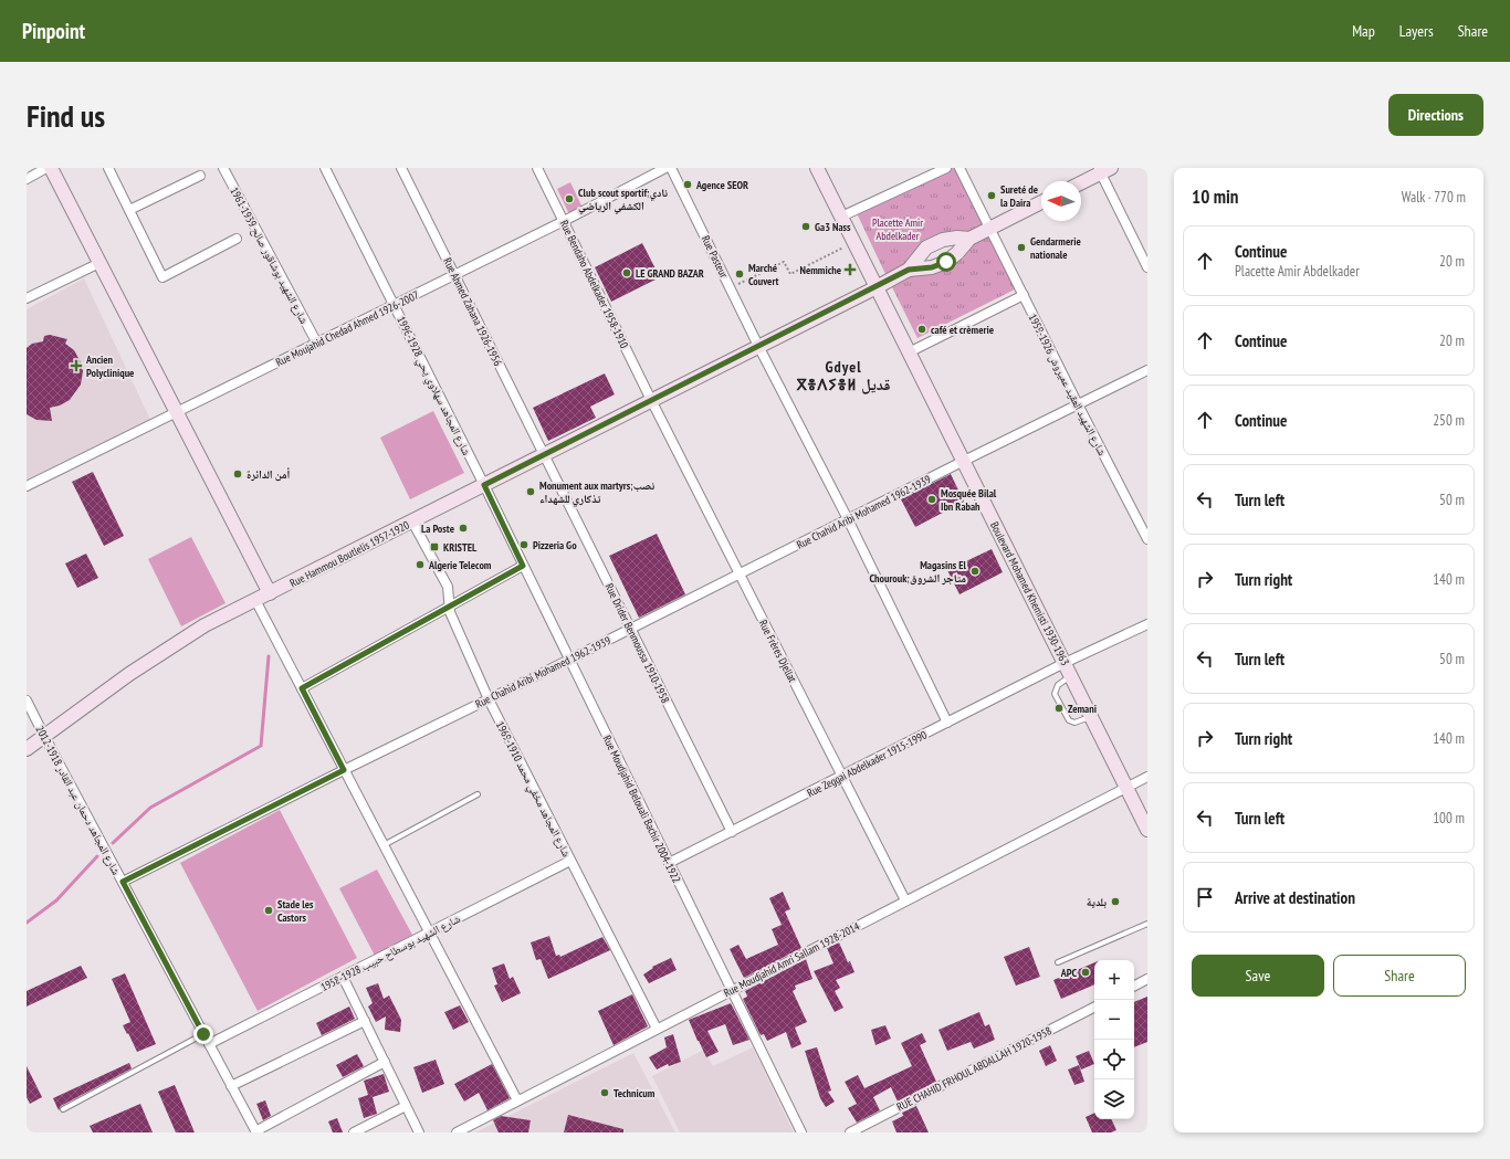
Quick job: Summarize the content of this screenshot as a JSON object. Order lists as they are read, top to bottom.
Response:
{
  "streets": {
    "main road": ["Rue Hammou Boutlelis 1957-1920", "Boulevard Mohamed Khemisti 1930-1963"],
    "street": [
      "شارع الشهيد بوشاقور صالح 1939-1961",
      "Rue Pasteur",
      "Rue Bendaho Abdelkader 1958-1910",
      "Rue Ahmed Zahana 1926-1956",
      "Rue Moujahid Chedad Ahmed 1926-2007",
      "شارع الشهيد العقيد عميروش 1926-1959",
      "شارع المجاهد سهلاوي يحي 1928-1996",
      "Rue Chahid Aribi Mohamed 1962-1939",
      "Rue Drider Benmoussa 1910-1958",
      "Rue Frères Djellat",
      "Rue Zeggai Abdelkader 1915-1990",
      "شارع المجاهد مخفي محمد 1910-1969",
      "شارع المجاهد دحمان عبد القادر 1918-2012",
      "Rue Moudjahid Belouali Bachir 2004-1922",
      "شارع الشهيد بوسطاح حبيب 1928-1958",
      "Rue Moudjahid Amri Sallam 1928-2014",
      "RUE CHAHID FRHOUL ABDALLAH 1920-1958"
    ]
  },
  "crossings": [
    ["شارع الشهيد بوشاقور صالح 1939-1961", "Rue Moujahid Chedad Ahmed 1926-2007"],
    ["Rue Pasteur", "Rue Chahid Aribi Mohamed 1962-1939"],
    ["Rue Pasteur", "Rue Hammou Boutlelis 1957-1920"],
    ["Rue Pasteur", "Rue Zeggai Abdelkader 1915-1990"],
    ["Rue Bendaho Abdelkader 1958-1910", "Rue Moujahid Chedad Ahmed 1926-2007"],
    ["Rue Bendaho Abdelkader 1958-1910", "Rue Hammou Boutlelis 1957-1920"],
    ["Rue Bendaho Abdelkader 1958-1910", "Rue Frères Djellat"],
    ["Rue Ahmed Zahana 1926-1956", "Rue Moujahid Chedad Ahmed 1926-2007"],
    ["Rue Ahmed Zahana 1926-1956", "Rue Hammou Boutlelis 1957-1920"],
    ["Rue Ahmed Zahana 1926-1956", "Rue Drider Benmoussa 1910-1958"],
    ["Rue Moujahid Chedad Ahmed 1926-2007", "شارع المجاهد سهلاوي يحي 1928-1996"],
    ["شارع الشهيد العقيد عميروش 1926-1959", "Rue Chahid Aribi Mohamed 1962-1939"],
    ["شارع المجاهد سهلاوي يحي 1928-1996", "Rue Hammou Boutlelis 1957-1920"],
    ["شارع المجاهد سهلاوي يحي 1928-1996", "Rue Moudjahid Belouali Bachir 2004-1922"],
    ["Rue Chahid Aribi Mohamed 1962-1939", "Boulevard Mohamed Khemisti 1930-1963"],
    ["Rue Chahid Aribi Mohamed 1962-1939", "Rue Drider Benmoussa 1910-1958"],
    ["Rue Chahid Aribi Mohamed 1962-1939", "Rue Frères Djellat"],
    ["Rue Chahid Aribi Mohamed 1962-1939", "شارع المجاهد مخفي محمد 1910-1969"],
    ["Rue Chahid Aribi Mohamed 1962-1939", "شارع المجاهد دحمان عبد القادر 1918-2012"],
    ["Rue Chahid Aribi Mohamed 1962-1939", "Rue Moudjahid Belouali Bachir 2004-1922"],
    ["Rue Hammou Boutlelis 1957-1920", "Boulevard Mohamed Khemisti 1930-1963"],
    ["Rue Hammou Boutlelis 1957-1920", "Rue Drider Benmoussa 1910-1958"],
    ["Rue Hammou Boutlelis 1957-1920", "Rue Frères Djellat"],
    ["Rue Hammou Boutlelis 1957-1920", "شارع المجاهد مخفي محمد 1910-1969"],
    ["Rue Hammou Boutlelis 1957-1920", "شارع المجاهد دحمان عبد القادر 1918-2012"],
    ["Rue Hammou Boutlelis 1957-1920", "Rue Moudjahid Belouali Bachir 2004-1922"],
    ["Boulevard Mohamed Khemisti 1930-1963", "Rue Zeggai Abdelkader 1915-1990"],
    ["Boulevard Mohamed Khemisti 1930-1963", "Rue Moudjahid Amri Sallam 1928-2014"],
    ["Rue Drider Benmoussa 1910-1958", "Rue Zeggai Abdelkader 1915-1990"],
    ["Rue Frères Djellat", "Rue Zeggai Abdelkader 1915-1990"],
    ["Rue Frères Djellat", "Rue Moudjahid Amri Sallam 1928-2014"],
    ["Rue Zeggai Abdelkader 1915-1990", "Rue Moudjahid Belouali Bachir 2004-1922"],
    ["شارع المجاهد مخفي محمد 1910-1969", "شارع الشهيد بوسطاح حبيب 1928-1958"],
    ["شارع المجاهد مخفي محمد 1910-1969", "Rue Moudjahid Amri Sallam 1928-2014"],
    ["شارع المجاهد دحمان عبد القادر 1918-2012", "شارع الشهيد بوسطاح حبيب 1928-1958"],
    ["Rue Moudjahid Belouali Bachir 2004-1922", "Rue Moudjahid Amri Sallam 1928-2014"]
  ],
  "districts": ["Gdyel ⴳⴻⴷⵢⴻⵍ قديل"],
  "parks": ["Placette Amir Abdelkader"],
  "places": {
    "other": [
      "Agence SEOR",
      "Sureté de la Daira",
      "Club scout sportif;نادي الكشفي الرياضي",
      "Ga3 Nass",
      "Gendarmerie nationale",
      "LE GRAND BAZAR",
      "Marché Couvert",
      "café et crèmerie",
      "أمن الدائرة",
      "Monument aux martyrs;نصب تذكاري للشهداء",
      "Mosquée Bilal Ibn Rabah",
      "La Poste",
      "Pizzeria Go",
      "Algerie Telecom",
      "Magasins El Chourouk;متاجر الشروق",
      "Zemani",
      "بلدية",
      "Stade les Castors",
      "APC",
      "Technicum"
    ],
    "health": ["Nemmiche", "Ancien Polyclinique"],
    "transit": ["KRISTEL"]
  },
  "north": "left",
  "page": {
    "header": "Pinpoint",
    "nav": ["Map", "Layers", "Share"],
    "buttons": [
      "Directions",
      ["Save", "Share"]
    ],
    "title": "Find us",
    "heading": ["10 min", "Walk · 770 m"],
    "list": [
      ["Continue", "Placette Amir Abdelkader", "20 m"],
      ["Continue", "20 m"],
      ["Continue", "250 m"],
      ["Turn left", "50 m"],
      ["Turn right", "140 m"],
      ["Turn left", "50 m"],
      ["Turn right", "140 m"],
      ["Turn left", "100 m"],
      "Arrive at destination"
    ],
    "map_buttons": ["+", "−"]
  }
}
